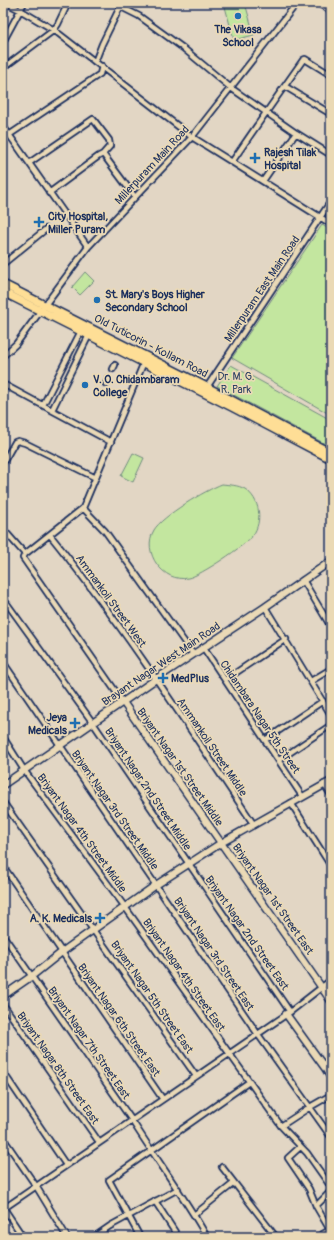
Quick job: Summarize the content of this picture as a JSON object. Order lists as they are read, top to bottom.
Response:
{
  "streets": {
    "main road": ["Old Tuticorin - Kollam Road"],
    "street": [
      "Millerpuram Main Road",
      "Millerpuram East Main Road",
      "Ammankoil Street West",
      "Brayant Nagar West Main Road",
      "Chidambara Nagar 5th Street",
      "Ammankoil Street Middle",
      "Briyant Nagar 1st Street Middle",
      "Briyant Nagar 2nd Street Middle",
      "Briyant Nagar 3rd Street Middle",
      "Briyant Nagar 4th Street Middle",
      "Briyant Nagar 1st Street East",
      "Briyant Nagar 2nd Street East",
      "Briyant Nagar 3rd Street East",
      "Briyant Nagar 4th Street East",
      "Briyant Nagar 5th Street East",
      "Briyant Nagar 6th Street East",
      "Briyant Nagar 7th Street East",
      "Briyant Nagar 8th Street East"
    ]
  },
  "crossings": [
    ["Millerpuram Main Road", "Old Tuticorin - Kollam Road"],
    ["Millerpuram East Main Road", "Old Tuticorin - Kollam Road"],
    ["Ammankoil Street West", "Brayant Nagar West Main Road"],
    ["Ammankoil Street West", "Ammankoil Street Middle"],
    ["Brayant Nagar West Main Road", "Chidambara Nagar 5th Street"],
    ["Brayant Nagar West Main Road", "Ammankoil Street Middle"],
    ["Brayant Nagar West Main Road", "Briyant Nagar 1st Street Middle"],
    ["Brayant Nagar West Main Road", "Briyant Nagar 2nd Street Middle"],
    ["Brayant Nagar West Main Road", "Briyant Nagar 3rd Street Middle"],
    ["Brayant Nagar West Main Road", "Briyant Nagar 4th Street Middle"],
    ["Briyant Nagar 1st Street Middle", "Briyant Nagar 1st Street East"],
    ["Briyant Nagar 2nd Street Middle", "Briyant Nagar 2nd Street East"],
    ["Briyant Nagar 3rd Street Middle", "Briyant Nagar 3rd Street East"],
    ["Briyant Nagar 4th Street Middle", "Briyant Nagar 4th Street East"]
  ],
  "parks": ["Dr. M. G. R. Park"],
  "places": {
    "other": ["The Vikasa School", "St. Mary's Boys Higher Secondary School", "V. O. Chidambaram College"],
    "health": [
      "Rajesh Tilak Hospital",
      "City Hospital, Miller Puram",
      "MedPlus",
      "Jeya Medicals",
      "A. K. Medicals"
    ]
  }
}
